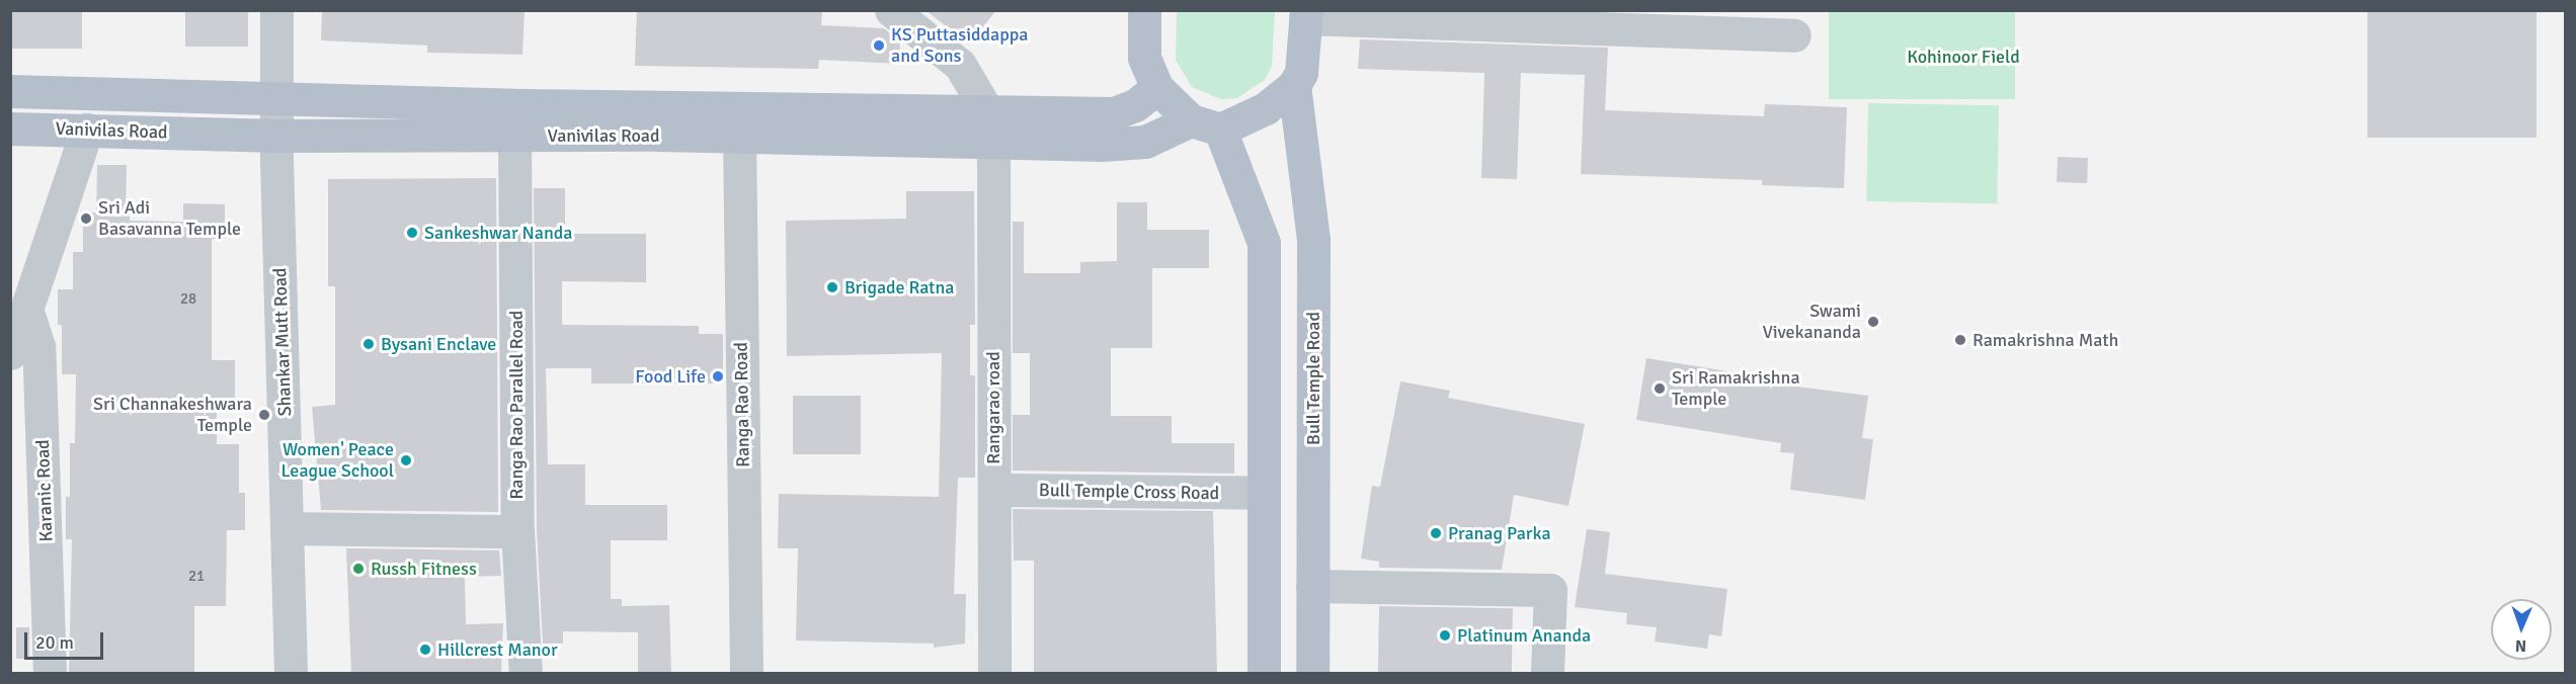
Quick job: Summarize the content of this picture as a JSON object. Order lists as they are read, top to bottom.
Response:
{
  "streets": {
    "main road": ["Vanivilas Road", "Bull Temple Road"],
    "street": [
      "Shankar Mutt Road",
      "Ranga Rao Parallel Road",
      "Ranga Rao Road",
      "Rangarao road",
      "Karanic Road",
      "Bull Temple Cross Road"
    ]
  },
  "crossings": [
    ["Vanivilas Road", "Shankar Mutt Road"],
    ["Vanivilas Road", "Bull Temple Road"],
    ["Vanivilas Road", "Ranga Rao Parallel Road"],
    ["Vanivilas Road", "Ranga Rao Road"],
    ["Vanivilas Road", "Rangarao road"],
    ["Rangarao road", "Bull Temple Cross Road"]
  ],
  "parks": ["Kohinoor Field"],
  "places": [
    "KS Puttasiddappa and Sons",
    "Sri Adi Basavanna Temple",
    "Sankeshwar Nanda",
    "Brigade Ratna",
    "Swami Vivekananda",
    "Ramakrishna Math",
    "Bysani Enclave",
    "Food Life",
    "Sri Ramakrishna Temple",
    "Sri Channakeshwara Temple",
    "Women' Peace League School",
    "Pranag Parka",
    "Russh Fitness",
    "Platinum Ananda",
    "Hillcrest Manor"
  ],
  "house_numbers": ["28", "21"],
  "scale_bar": "20 m",
  "north": "bottom"
}
